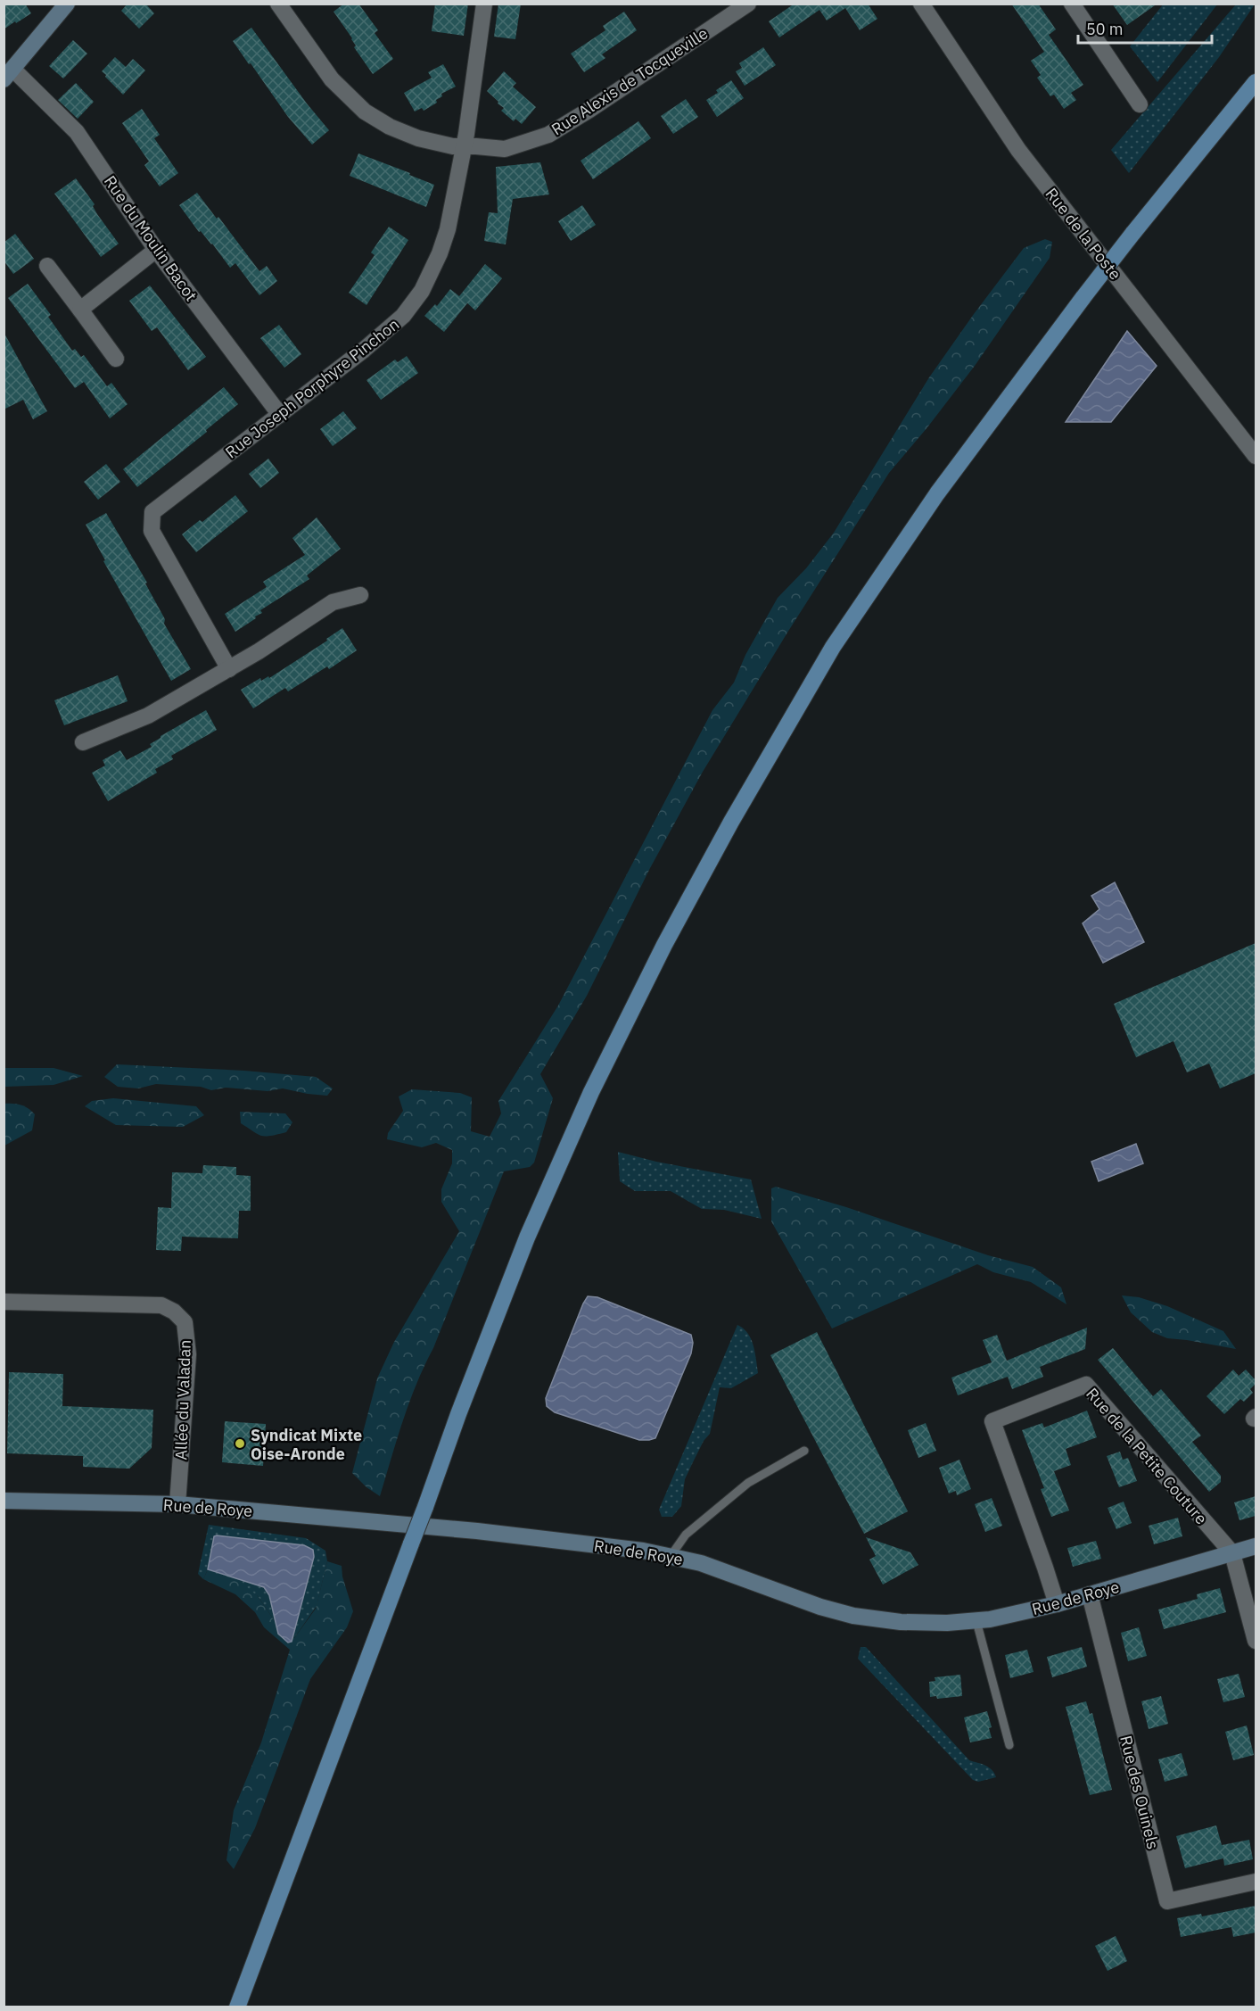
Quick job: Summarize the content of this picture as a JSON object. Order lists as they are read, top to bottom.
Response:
{
  "streets": {
    "main road": ["Rue de Roye"],
    "street": [
      "Rue Alexis de Tocqueville",
      "Rue de la Poste",
      "Rue du Moulin Bacot",
      "Rue Joseph Porphyre Pinchon",
      "Allée du Valadan",
      "Rue de la Petite Couture",
      "Rue des Ouinels"
    ]
  },
  "crossings": [
    ["Rue Alexis de Tocqueville", "Rue Joseph Porphyre Pinchon"],
    ["Rue du Moulin Bacot", "Rue Joseph Porphyre Pinchon"],
    ["Allée du Valadan", "Rue de Roye"],
    ["Rue de la Petite Couture", "Rue de Roye"],
    ["Rue de Roye", "Rue des Ouinels"]
  ],
  "places": ["Syndicat Mixte Oise-Aronde"],
  "scale_bar": "50 m"
}
